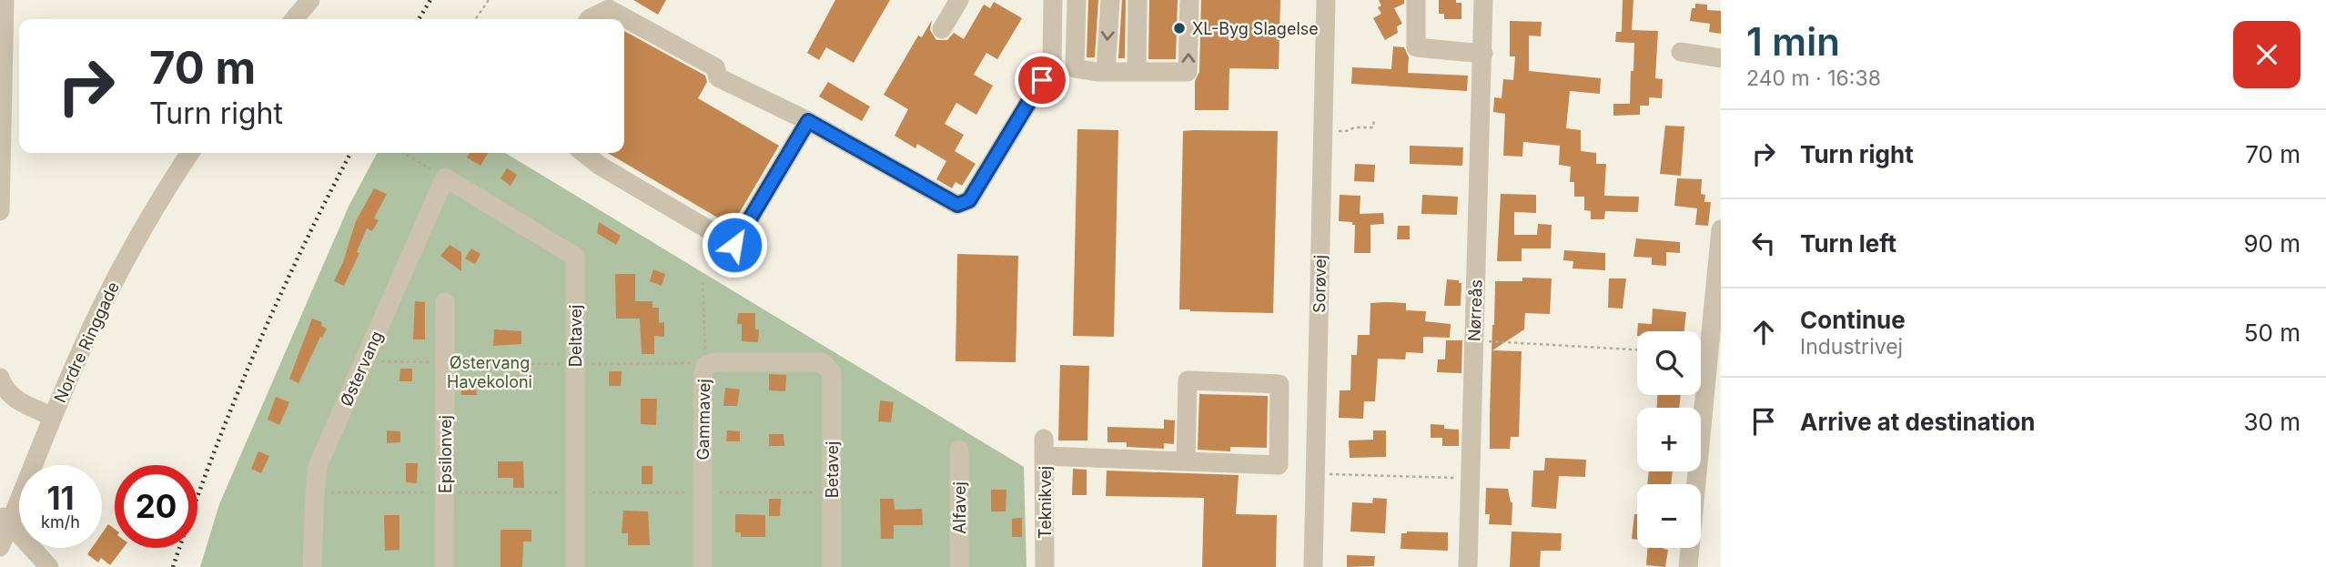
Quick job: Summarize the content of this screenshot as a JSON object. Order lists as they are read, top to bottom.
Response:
{
  "streets": {
    "street": [
      "Sorøvej",
      "Nørreås",
      "Deltavej",
      "Nordre Ringgade",
      "Østervang",
      "Gammavej",
      "Epsilonvej",
      "Betavej",
      "Teknikvej",
      "Alfavej"
    ]
  },
  "crossings": [
    ["Deltavej", "Østervang"],
    ["Gammavej", "Betavej"]
  ],
  "parks": ["Østervang Havekoloni"],
  "places": ["XL-Byg Slagelse"],
  "page": {
    "heading": ["1 min", "240 m · 16:38"],
    "turn": ["70 m", "Turn right"],
    "list": [
      {
        "name": "Turn right",
        "value": "70 m"
      },
      {
        "name": "Turn left",
        "value": "90 m"
      },
      {
        "name": "Continue",
        "note": "Industrivej",
        "value": "50 m"
      },
      {
        "name": "Arrive at destination",
        "value": "30 m"
      }
    ],
    "map_buttons": ["+", "−"],
    "speed": "11 km/h",
    "limit": "20"
  }
}
